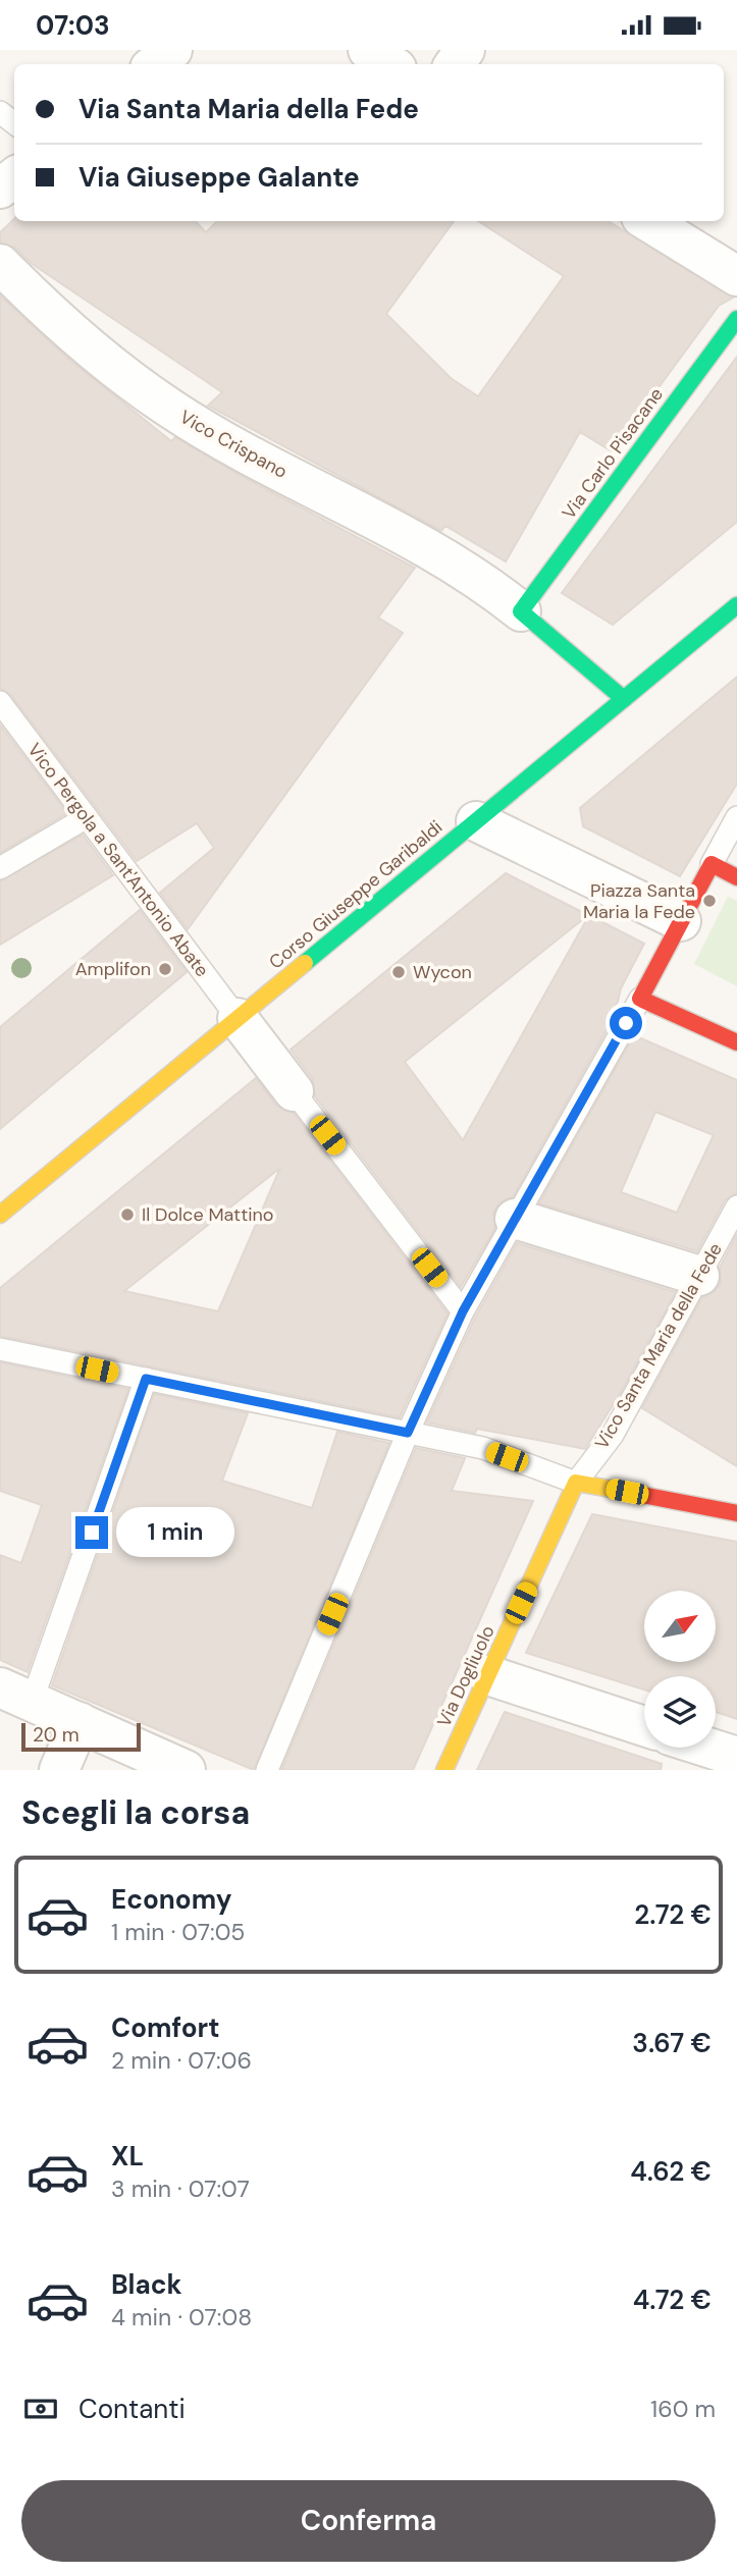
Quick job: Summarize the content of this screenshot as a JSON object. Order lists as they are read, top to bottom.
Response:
{
  "streets": {
    "street": [
      "Vico Crispano",
      "Via Carlo Pisacane",
      "Corso Giuseppe Garibaldi",
      "Via Dogliuolo"
    ],
    "lane": ["Vico Pergola a Sant'Antonio Abate", "Vico Santa Maria della Fede"]
  },
  "crossings": [
    ["Vico Crispano", "Via Carlo Pisacane"],
    ["Vico Pergola a Sant'Antonio Abate", "Corso Giuseppe Garibaldi"],
    ["Vico Santa Maria della Fede", "Via Dogliuolo"]
  ],
  "places": [
    "Piazza Santa Maria la Fede",
    "Amplifon",
    "Wycon",
    "Il Dolce Mattino"
  ],
  "scale_bar": "20 m",
  "north": "top right",
  "page": {
    "status": "07:03",
    "banner": ["Via Santa Maria della Fede", "Via Giuseppe Galante"],
    "bubble": "1 min",
    "scale": "20 m",
    "heading": "Scegli la corsa",
    "list": [
      {
        "name": "Economy",
        "note": "1 min · 07:05",
        "value": "2.72 €"
      },
      {
        "name": "Comfort",
        "note": "2 min · 07:06",
        "value": "3.67 €"
      },
      {
        "name": "XL",
        "note": "3 min · 07:07",
        "value": "4.62 €"
      },
      {
        "name": "Black",
        "note": "4 min · 07:08",
        "value": "4.72 €"
      }
    ],
    "pay": ["Contanti", "160 m"],
    "buttons": "Conferma"
  }
}
